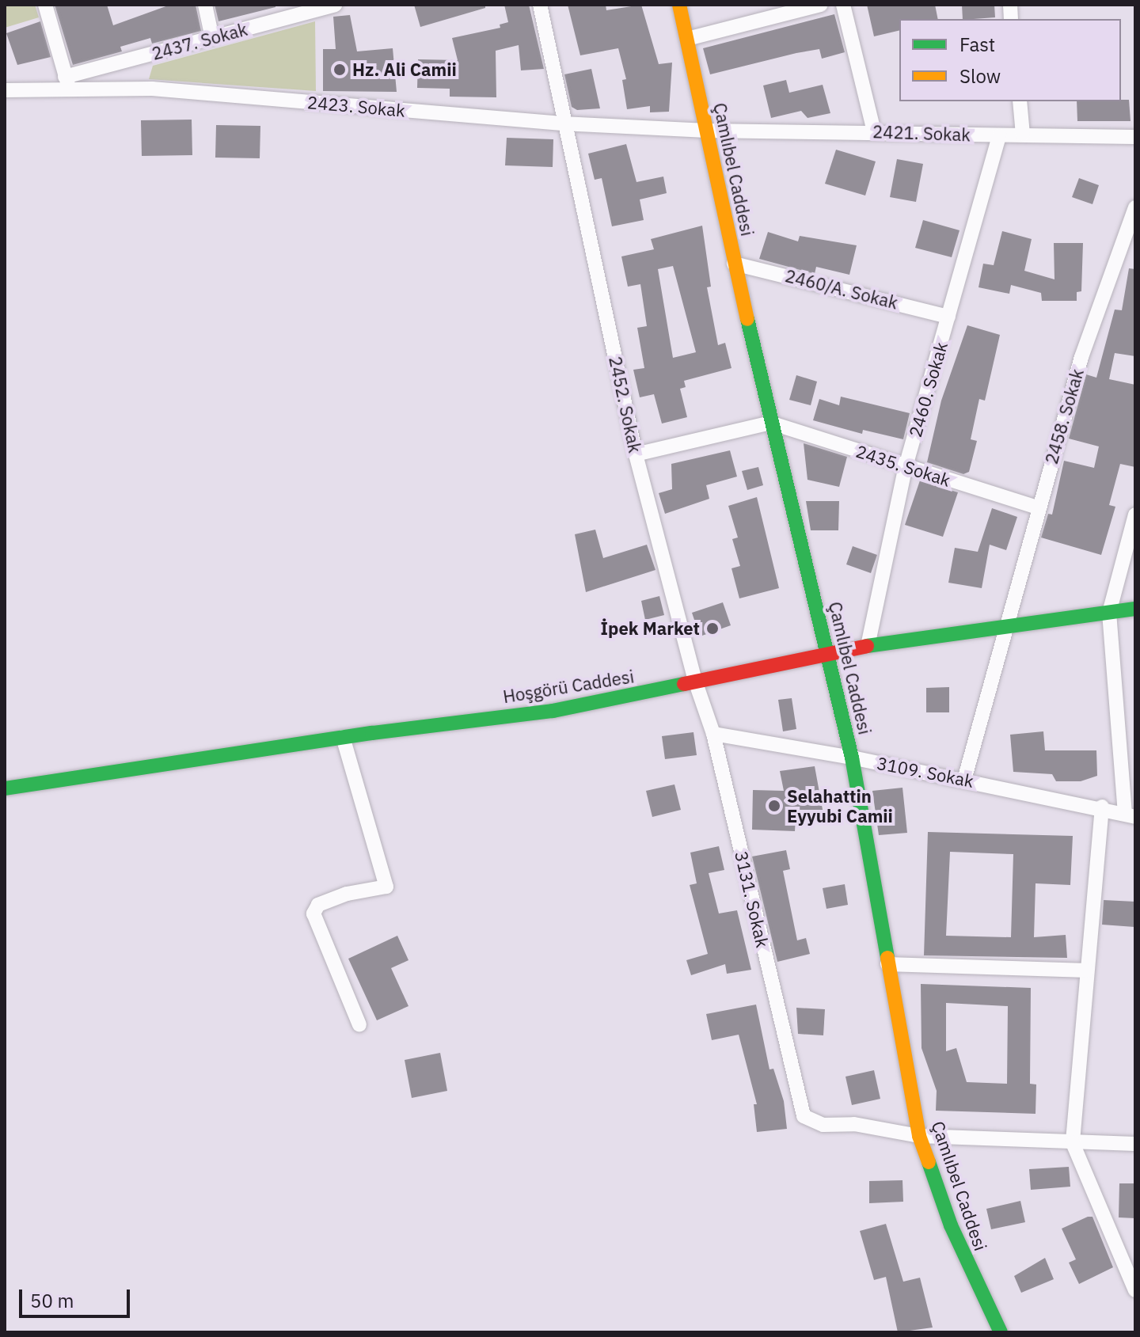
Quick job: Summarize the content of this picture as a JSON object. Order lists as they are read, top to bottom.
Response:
{
  "streets": {
    "street": [
      "2437. Sokak",
      "2423. Sokak",
      "2421. Sokak",
      "Çamlıbel Caddesi",
      "2460/A. Sokak",
      "2460. Sokak",
      "2452. Sokak",
      "2458. Sokak",
      "2435. Sokak",
      "Hoşgörü Caddesi",
      "3109. Sokak",
      "3131. Sokak"
    ]
  },
  "crossings": [
    ["2437. Sokak", "2423. Sokak"],
    ["2423. Sokak", "2421. Sokak"],
    ["2423. Sokak", "Çamlıbel Caddesi"],
    ["2423. Sokak", "2452. Sokak"],
    ["2421. Sokak", "Çamlıbel Caddesi"],
    ["2421. Sokak", "2460. Sokak"],
    ["Çamlıbel Caddesi", "2460/A. Sokak"],
    ["Çamlıbel Caddesi", "2435. Sokak"],
    ["Çamlıbel Caddesi", "Hoşgörü Caddesi"],
    ["Çamlıbel Caddesi", "3109. Sokak"],
    ["Çamlıbel Caddesi", "3131. Sokak"],
    ["2460/A. Sokak", "2460. Sokak"],
    ["2460. Sokak", "2435. Sokak"],
    ["2460. Sokak", "Hoşgörü Caddesi"],
    ["2452. Sokak", "Hoşgörü Caddesi"],
    ["2452. Sokak", "3131. Sokak"],
    ["2458. Sokak", "2435. Sokak"],
    ["2458. Sokak", "Hoşgörü Caddesi"],
    ["2458. Sokak", "3109. Sokak"],
    ["Hoşgörü Caddesi", "3131. Sokak"],
    ["3109. Sokak", "3131. Sokak"]
  ],
  "places": ["Hz. Ali Camii", "İpek Market", "Selahattin Eyyubi Camii"],
  "legend": ["Fast", "Slow"],
  "scale_bar": "50 m"
}
